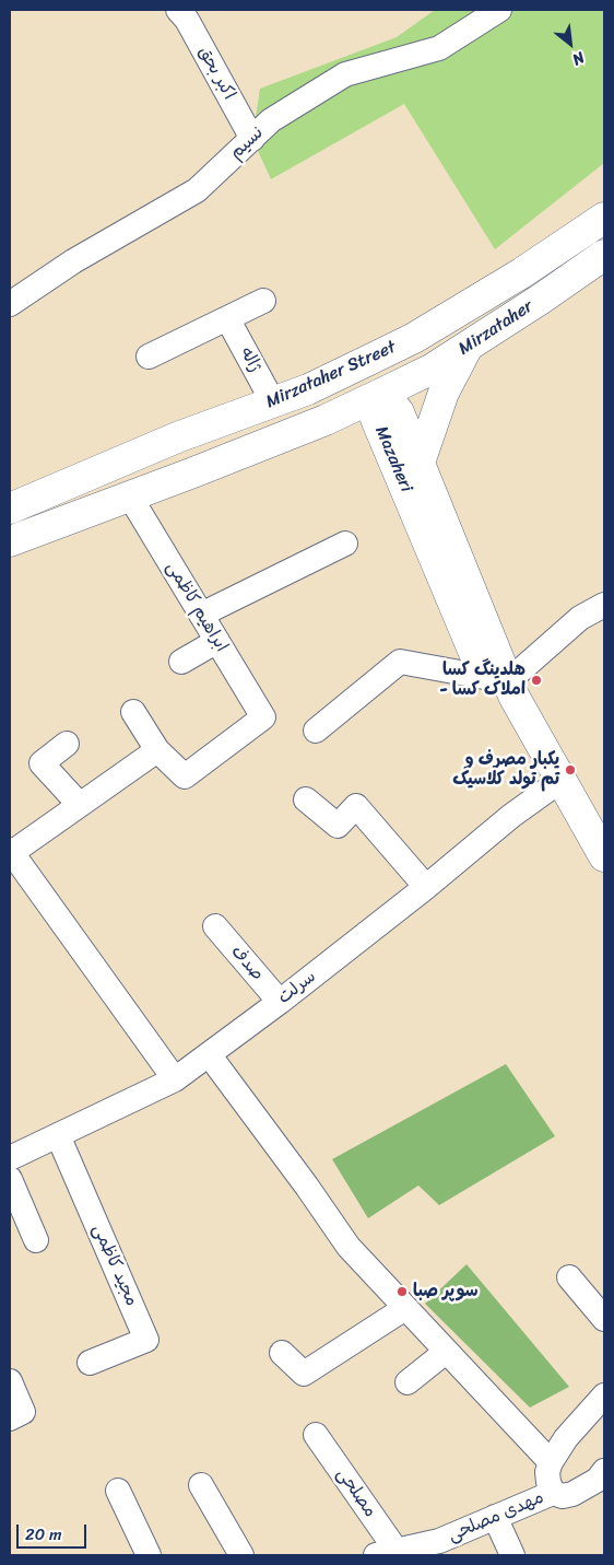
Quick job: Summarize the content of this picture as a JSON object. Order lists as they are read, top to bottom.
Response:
{
  "streets": {
    "main road": ["Mirzataher", "Mirzataher Street", "Mazaheri"],
    "street": [
      "اکبر بحق",
      "نسیم",
      "ژاله",
      "ابراهیم کاظمی",
      "صدف",
      "سرلت",
      "مجید کاظمی",
      "مصلحی",
      "مهدی مصلحی"
    ]
  },
  "crossings": [
    ["اکبر بحق", "نسیم"],
    ["Mirzataher", "Mirzataher Street"],
    ["Mirzataher", "Mazaheri"],
    ["ژاله", "Mirzataher Street"],
    ["Mirzataher Street", "Mazaheri"],
    ["Mirzataher Street", "ابراهیم کاظمی"],
    ["Mazaheri", "سرلت"],
    ["صدف", "سرلت"],
    ["سرلت", "مجید کاظمی"],
    ["مصلحی", "مهدی مصلحی"]
  ],
  "places": ["هلدینگ کسا - املاک کسا", "یکبار مصرف و تم تولد کلاسیک", "سوپر صبا"],
  "scale_bar": "20 m",
  "north": "bottom right"
}
